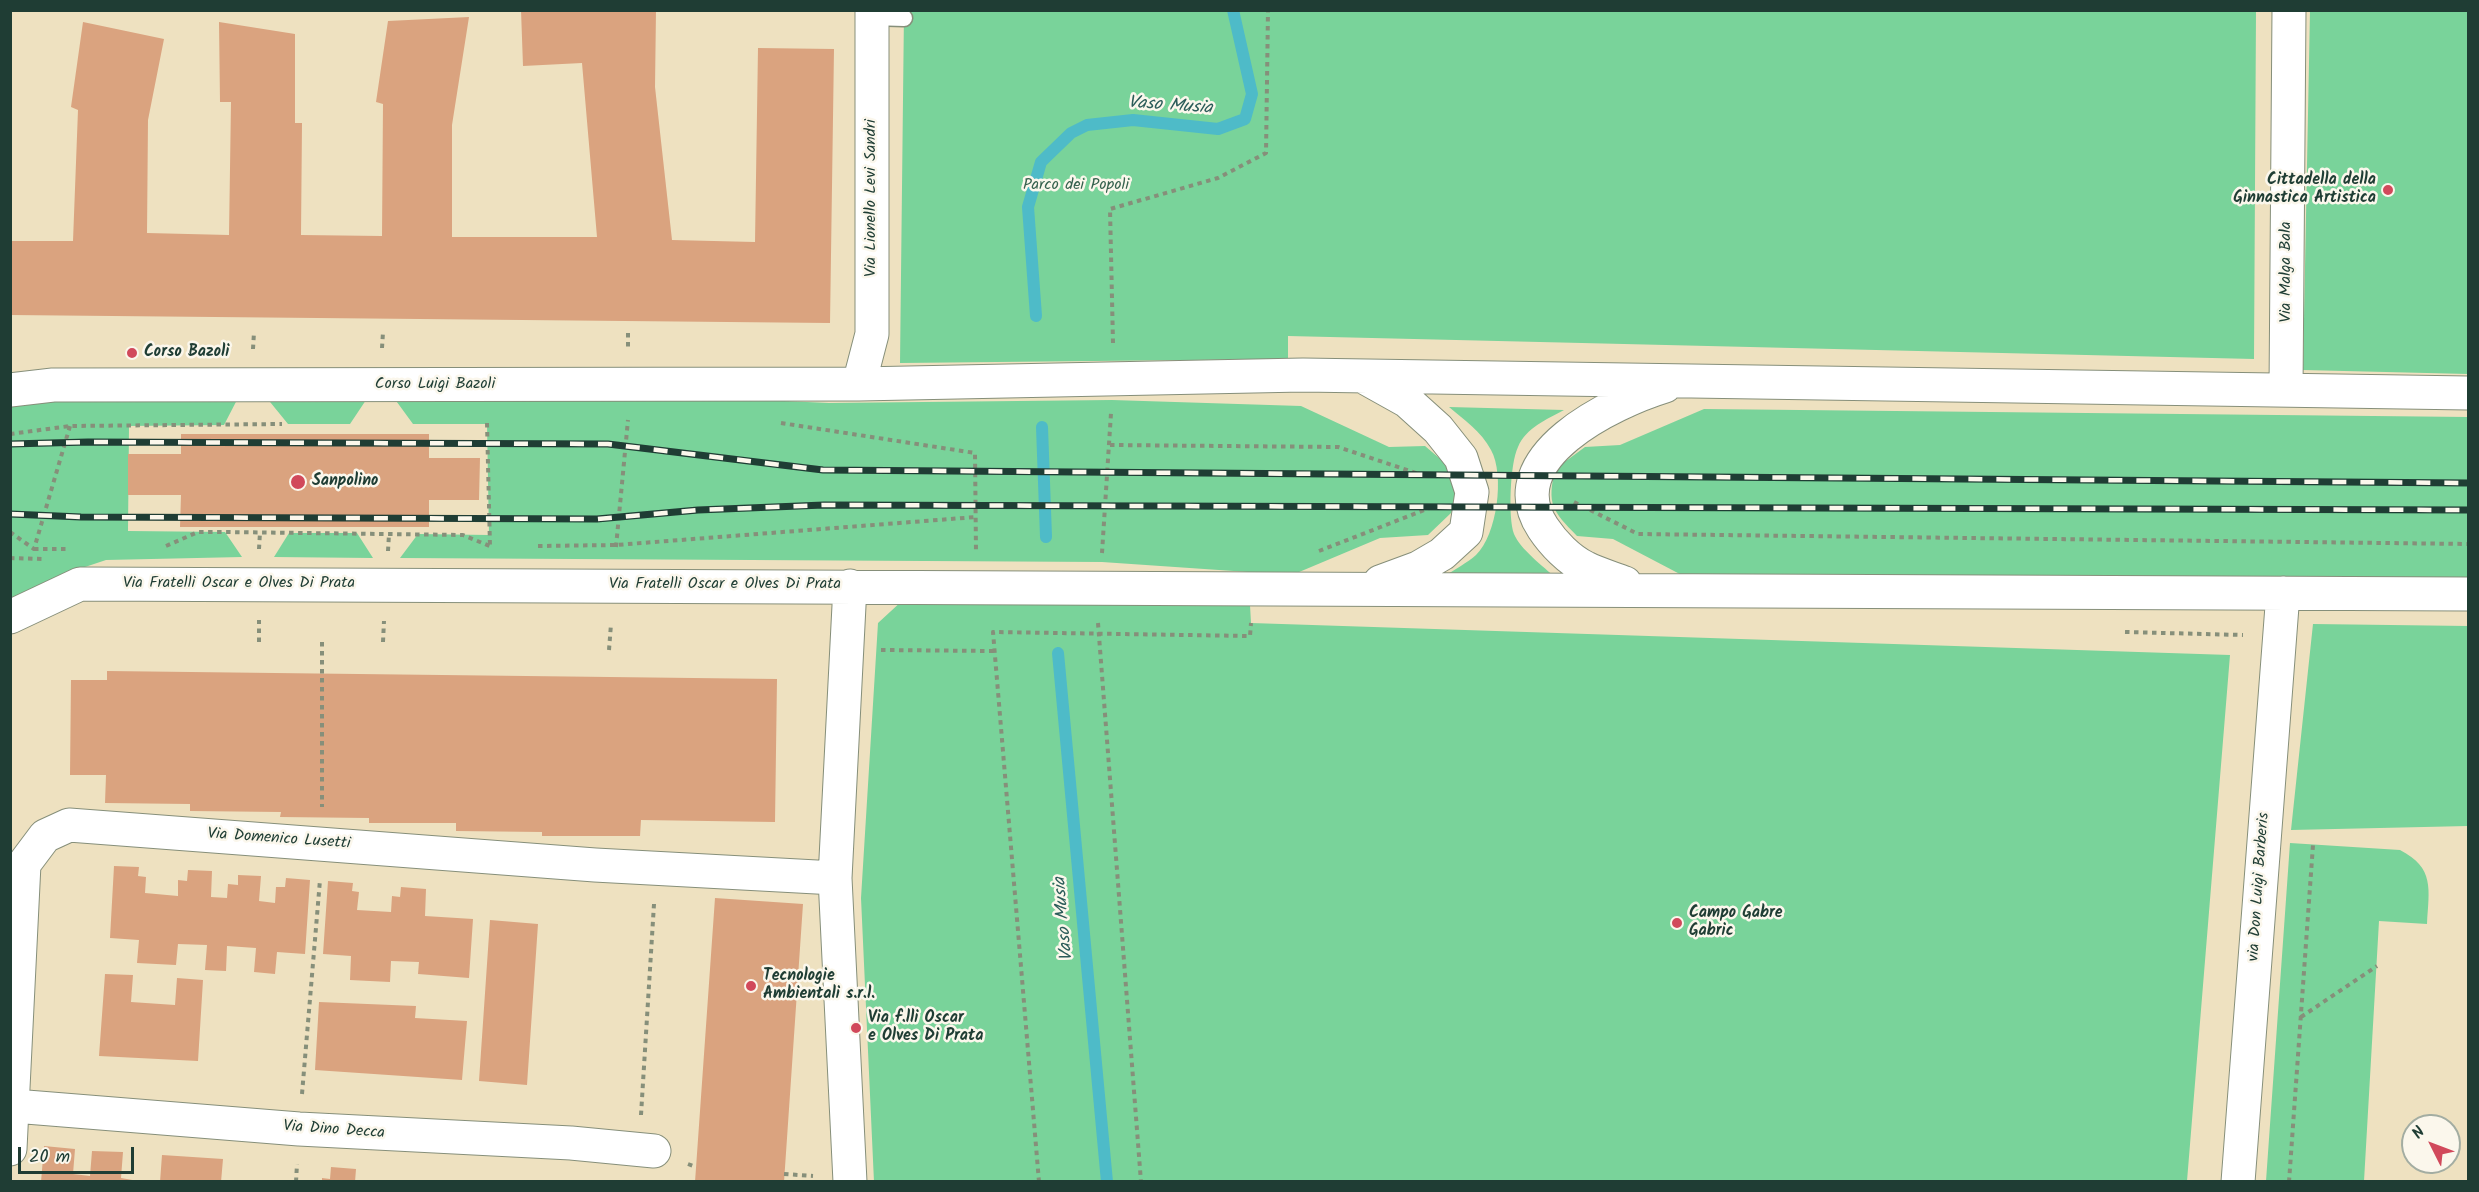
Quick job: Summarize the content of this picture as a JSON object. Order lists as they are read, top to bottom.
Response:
{
  "streets": {
    "street": [
      "Via Lionello Levi Sandri",
      "Via Malga Bala",
      "Corso Luigi Bazoli",
      "Via Fratelli Oscar e Olves Di Prata",
      "Via Domenico Lusetti",
      "via Don Luigi Barberis",
      "Via Dino Decca"
    ]
  },
  "crossings": [
    ["Via Lionello Levi Sandri", "Corso Luigi Bazoli"],
    ["Via Malga Bala", "Corso Luigi Bazoli"],
    ["Via Fratelli Oscar e Olves Di Prata", "Via Domenico Lusetti"],
    ["Via Domenico Lusetti", "Via Dino Decca"]
  ],
  "water": ["Vaso Musia"],
  "parks": ["Parco dei Popoli"],
  "places": [
    "Cittadella della Ginnastica Artistica",
    "Corso Bazoli",
    "Sanpolino",
    "Campo Gabre Gabric",
    "Tecnologie Ambientali s.r.l.",
    "Via f.lli Oscar e Olves Di Prata"
  ],
  "scale_bar": "20 m",
  "north": "top left"
}
